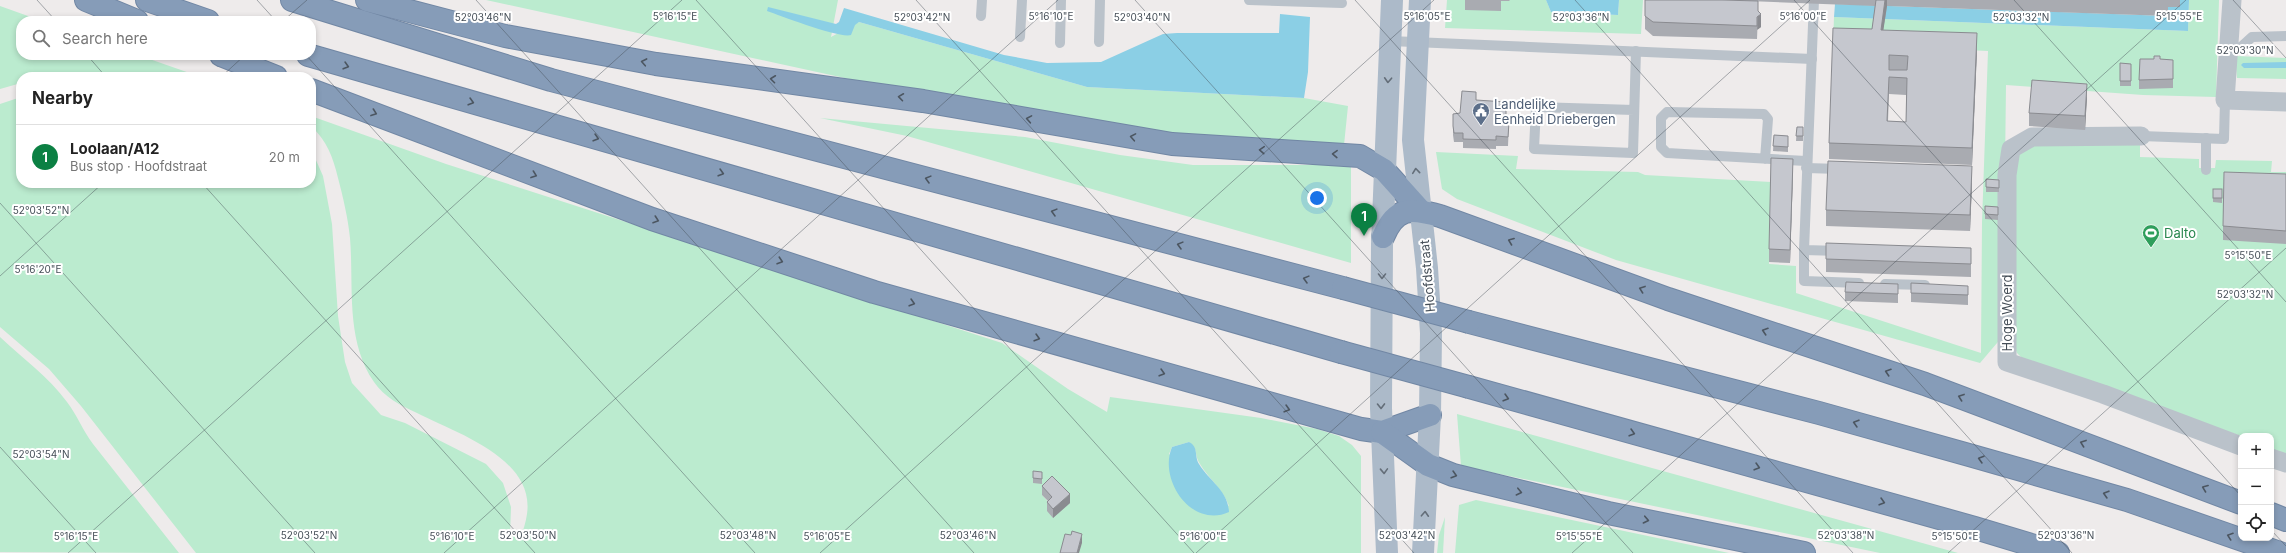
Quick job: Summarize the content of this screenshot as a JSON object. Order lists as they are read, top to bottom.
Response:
{
  "streets": {
    "main road": ["Hoofdstraat"],
    "street": ["Hoge Woerd"]
  },
  "places": {
    "public building": ["Landelijke Eenheid Driebergen"],
    "sports": ["Dalto"]
  },
  "page": {
    "search": "Search here",
    "heading": "Nearby",
    "list": [
      {
        "mark": "1",
        "name": "Loolaan/A12",
        "note": "Bus stop · Hoofdstraat",
        "value": "20 m"
      }
    ],
    "pins": "1",
    "map_buttons": ["+", "−"]
  },
  "coordinates": [
    "5°16'15\"E",
    "5°16'10\"E",
    "5°16'05\"E",
    "5°16'00\"E",
    "5°15'55\"E",
    "52°03'46\"N",
    "52°03'42\"N",
    "52°03'40\"N",
    "52°03'36\"N",
    "52°03'32\"N",
    "52°03'30\"N",
    "52°03'52\"N",
    "5°15'50\"E",
    "5°16'20\"E",
    "52°03'54\"N",
    "52°03'50\"N",
    "52°03'48\"N",
    "52°03'38\"N"
  ]
}
